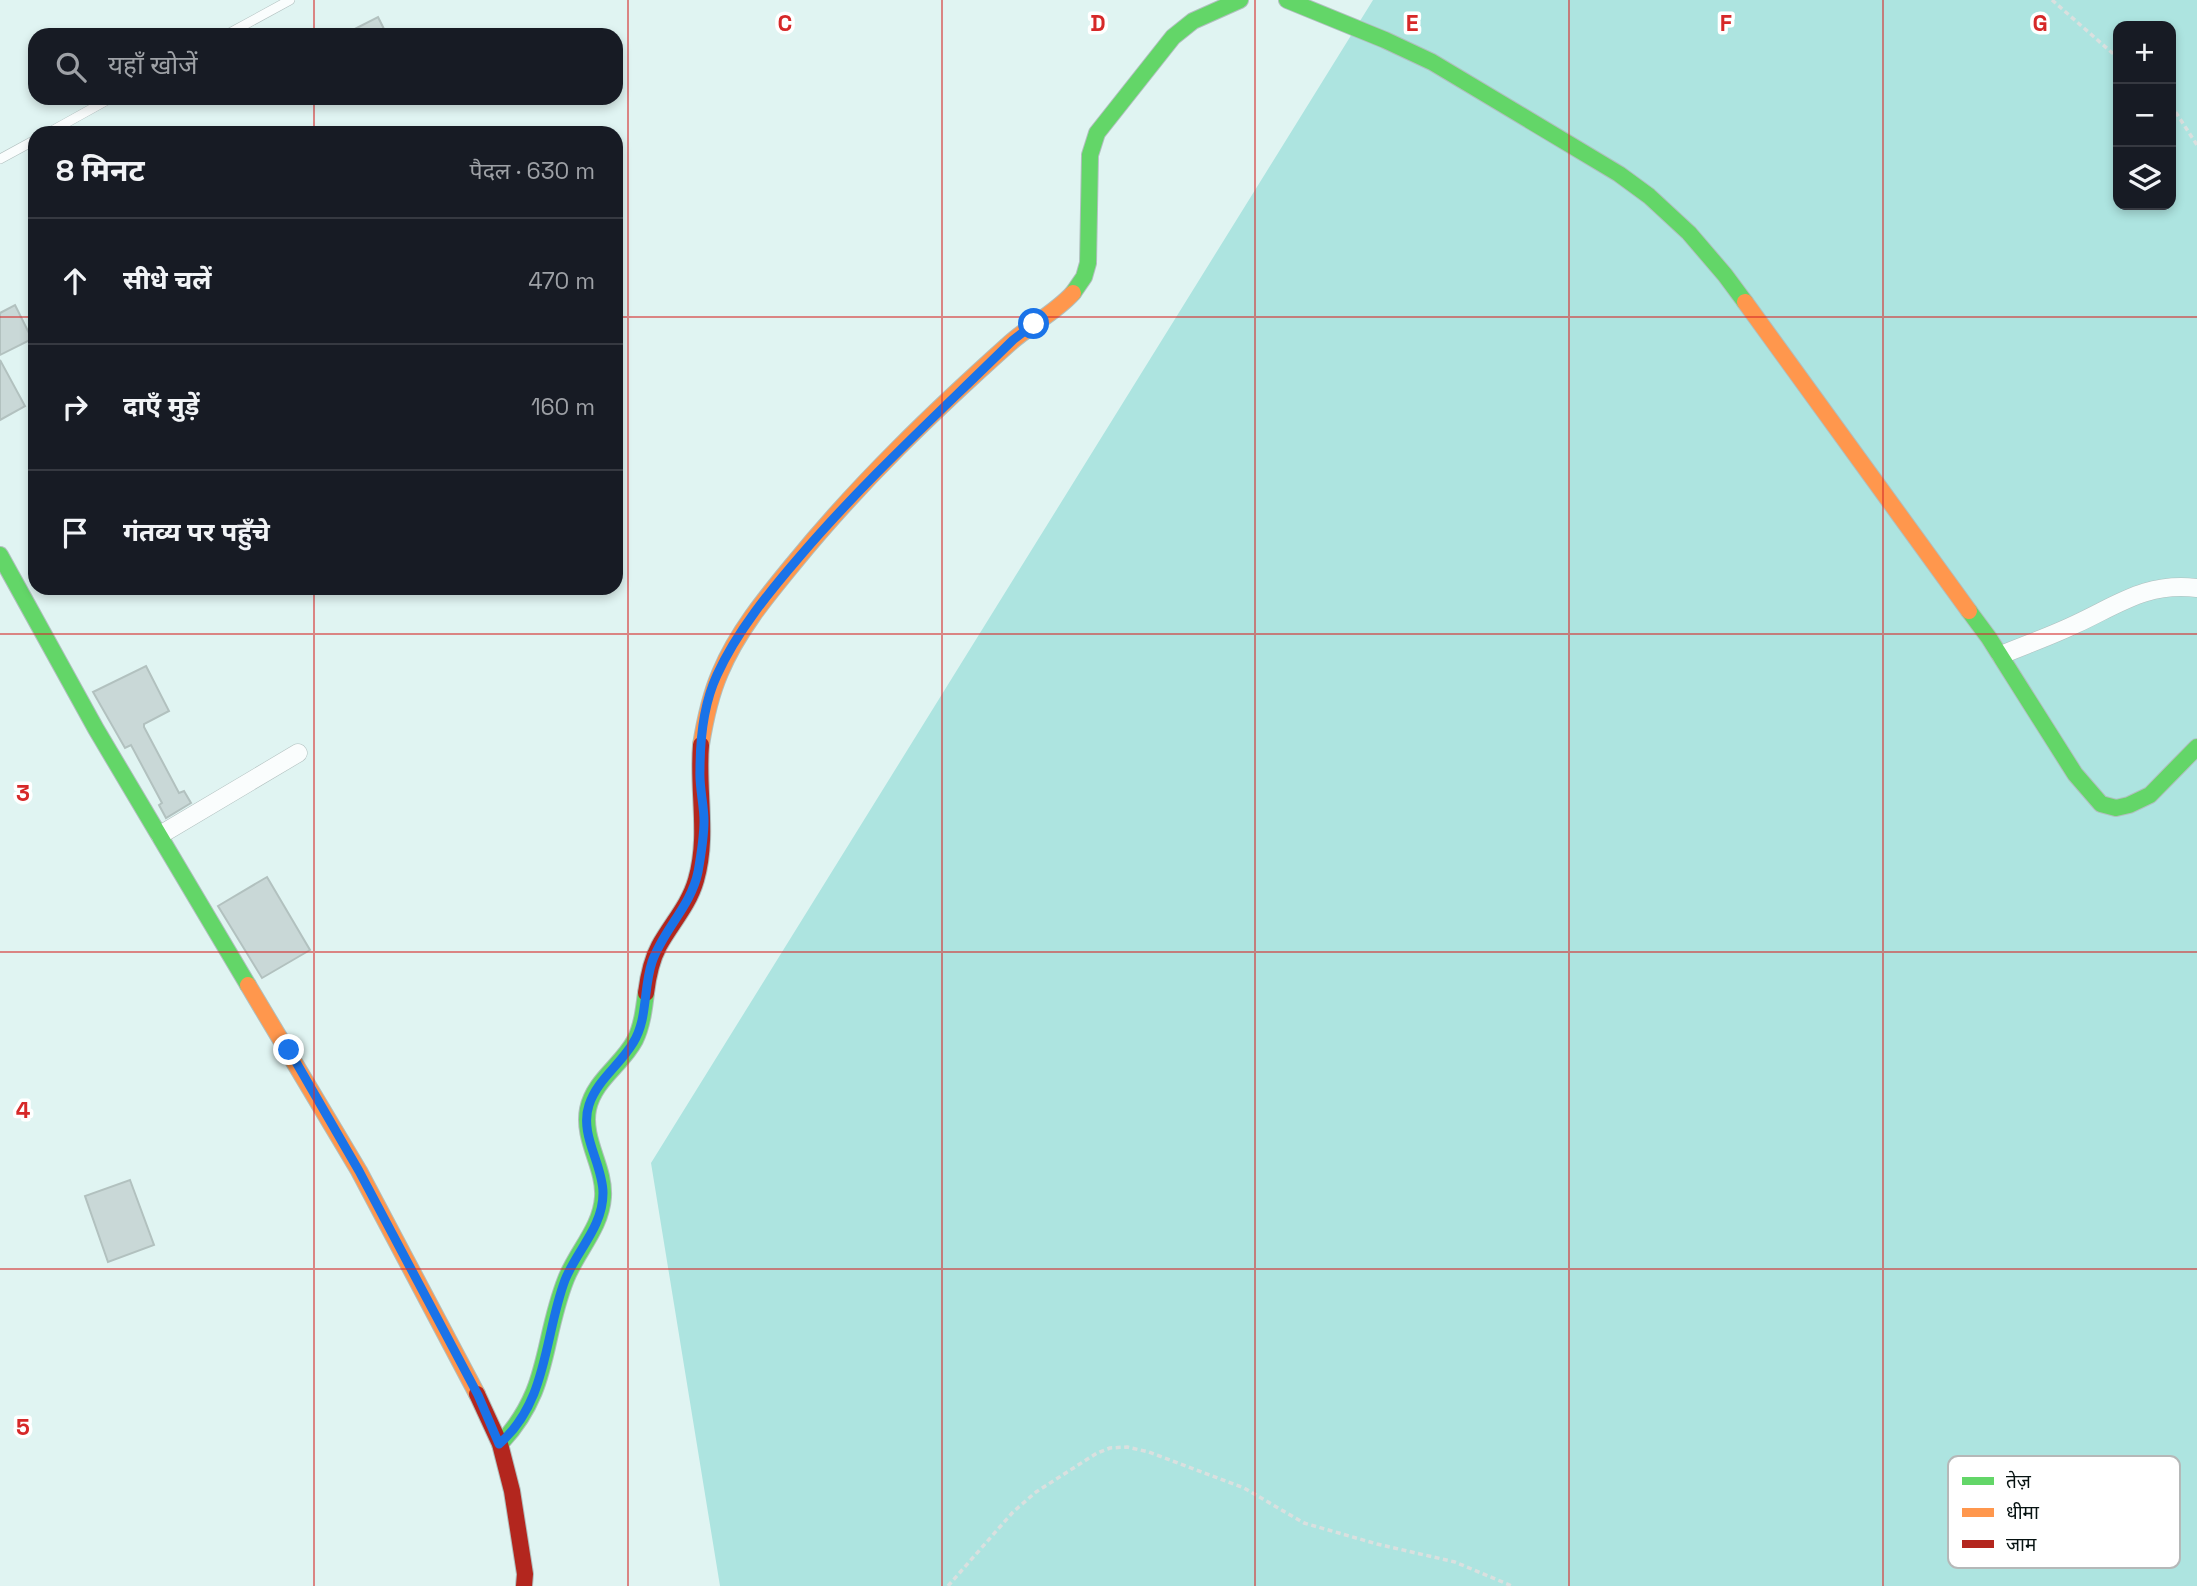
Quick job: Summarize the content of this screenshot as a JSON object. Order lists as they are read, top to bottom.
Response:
{
  "legend": ["तेज़", "धीमा", "जाम"],
  "page": {
    "map_buttons": ["+", "−"],
    "search": "यहाँ खोजें",
    "heading": ["8 मिनट", "पैदल · 630 m"],
    "list": [
      ["सीधे चलें", "470 m"],
      ["दाएँ मुड़ें", "160 m"],
      "गंतव्य पर पहुँचे"
    ]
  },
  "grid": {
    "columns": [
      "C",
      "D",
      "E",
      "F",
      "G"
    ],
    "rows": ["3", "4", "5"]
  }
}
